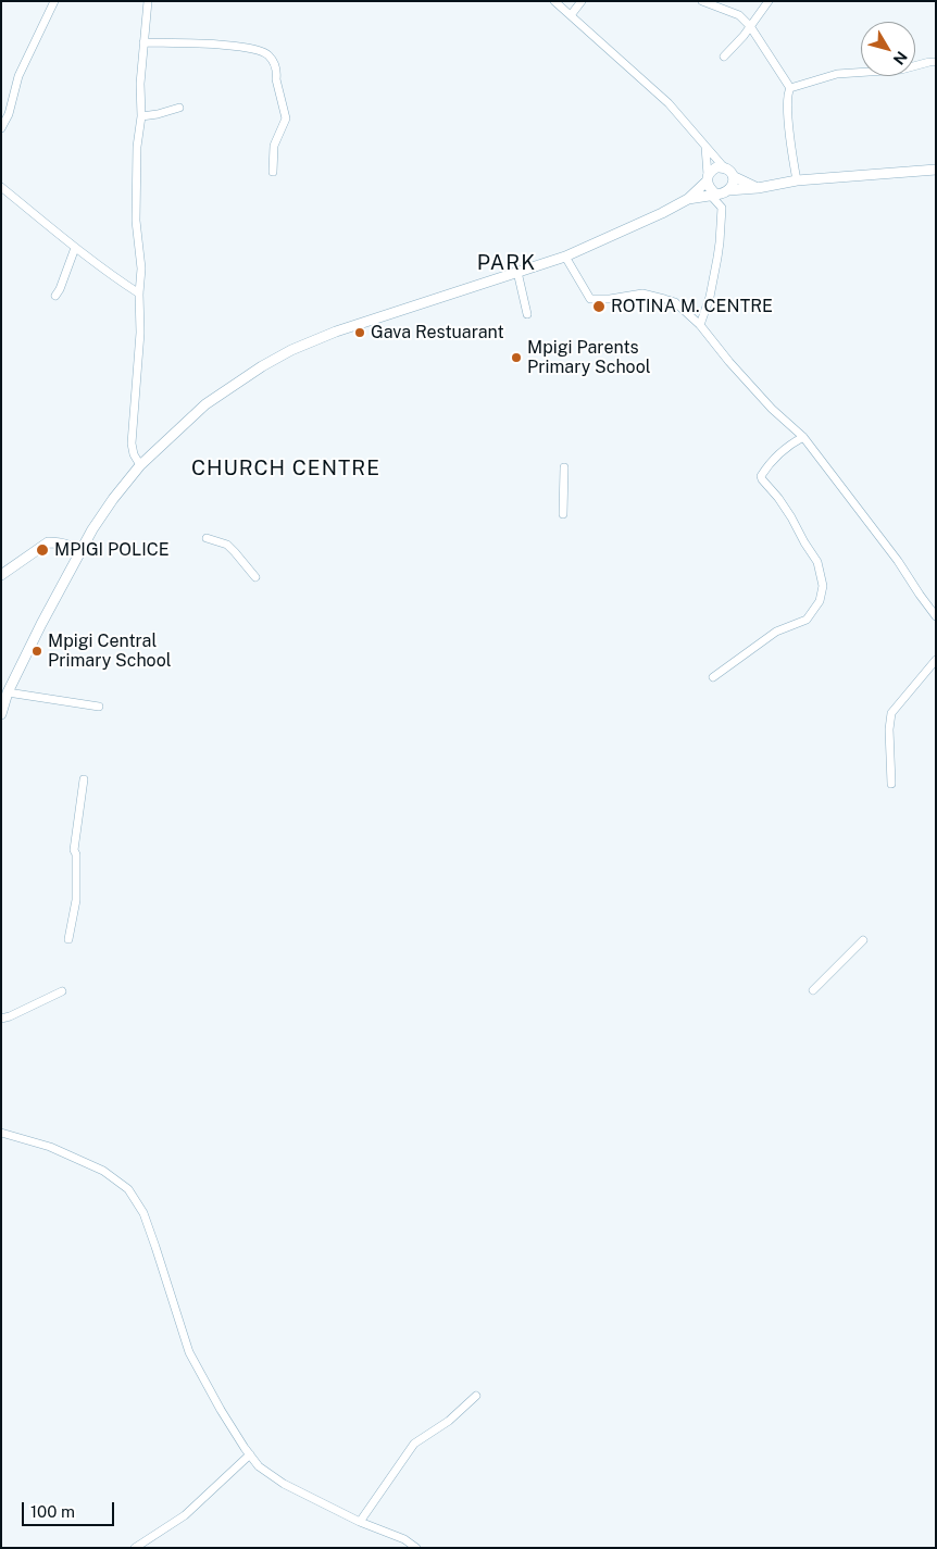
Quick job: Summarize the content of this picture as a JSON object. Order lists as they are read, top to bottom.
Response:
{
  "districts": ["PARK", "CHURCH CENTRE"],
  "places": [
    "ROTINA M. CENTRE",
    "Gava Restuarant",
    "Mpigi Parents Primary School",
    "MPIGI POLICE",
    "Mpigi Central Primary School"
  ],
  "scale_bar": "100 m",
  "north": "bottom right"
}
